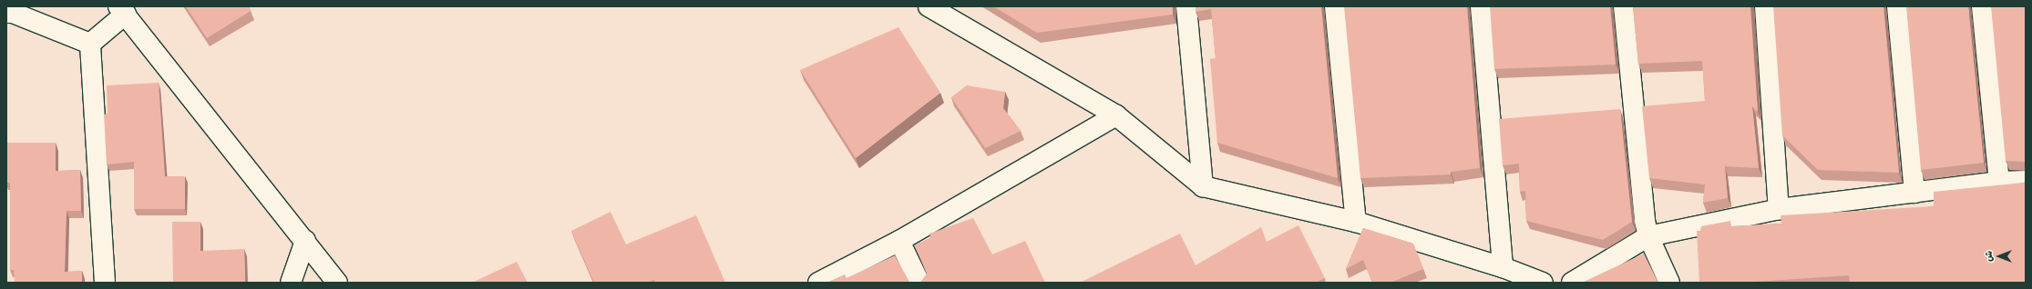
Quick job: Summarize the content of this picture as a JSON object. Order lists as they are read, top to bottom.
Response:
{
  "north": "left"
}
